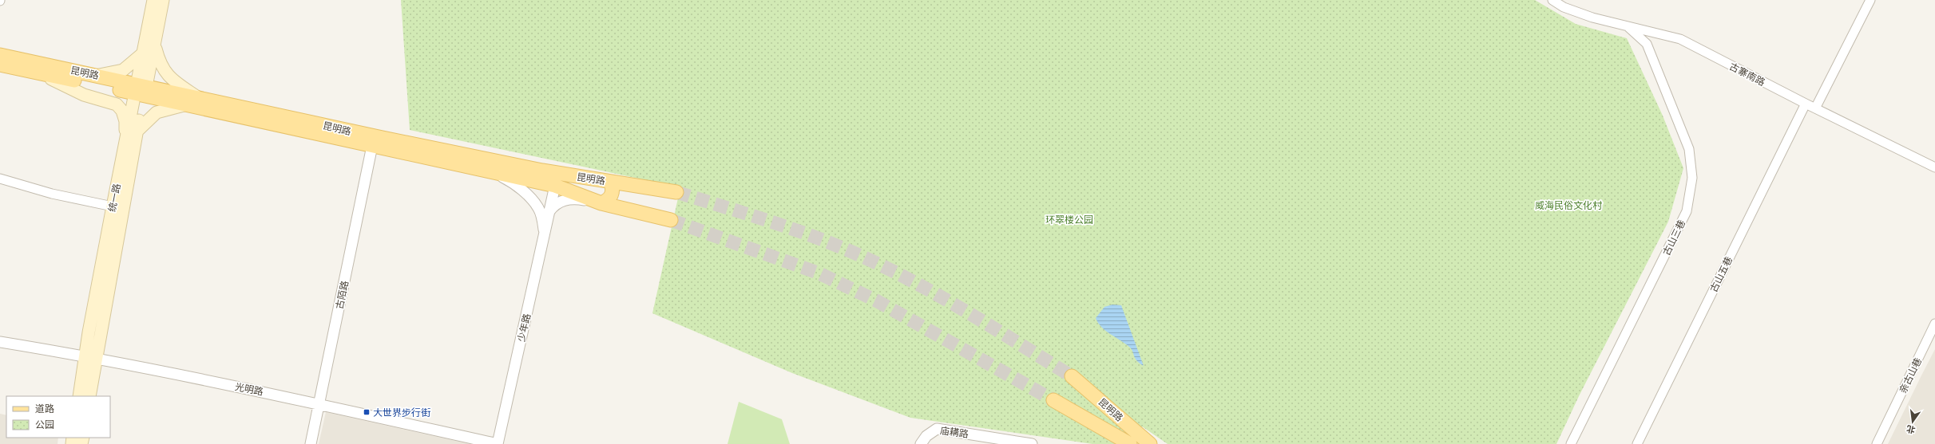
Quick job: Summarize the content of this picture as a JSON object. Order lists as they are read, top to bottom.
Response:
{
  "streets": {
    "main road": ["昆明路", "统一路"],
    "street": [
      "古寨南路",
      "古山三巷",
      "古山五巷",
      "古陌路",
      "少年路",
      "亲古山巷",
      "光明路",
      "庙耩路"
    ]
  },
  "crossings": [
    ["昆明路", "统一路"],
    ["昆明路", "古陌路"],
    ["昆明路", "少年路"],
    ["古寨南路", "古山三巷"],
    ["古寨南路", "古山五巷"],
    ["统一路", "光明路"],
    ["古陌路", "光明路"],
    ["少年路", "光明路"]
  ],
  "parks": ["威海民俗文化村", "环翠楼公园"],
  "places": {
    "transit": ["大世界步行街"]
  },
  "legend": ["道路", "公园"],
  "north": "bottom"
}
